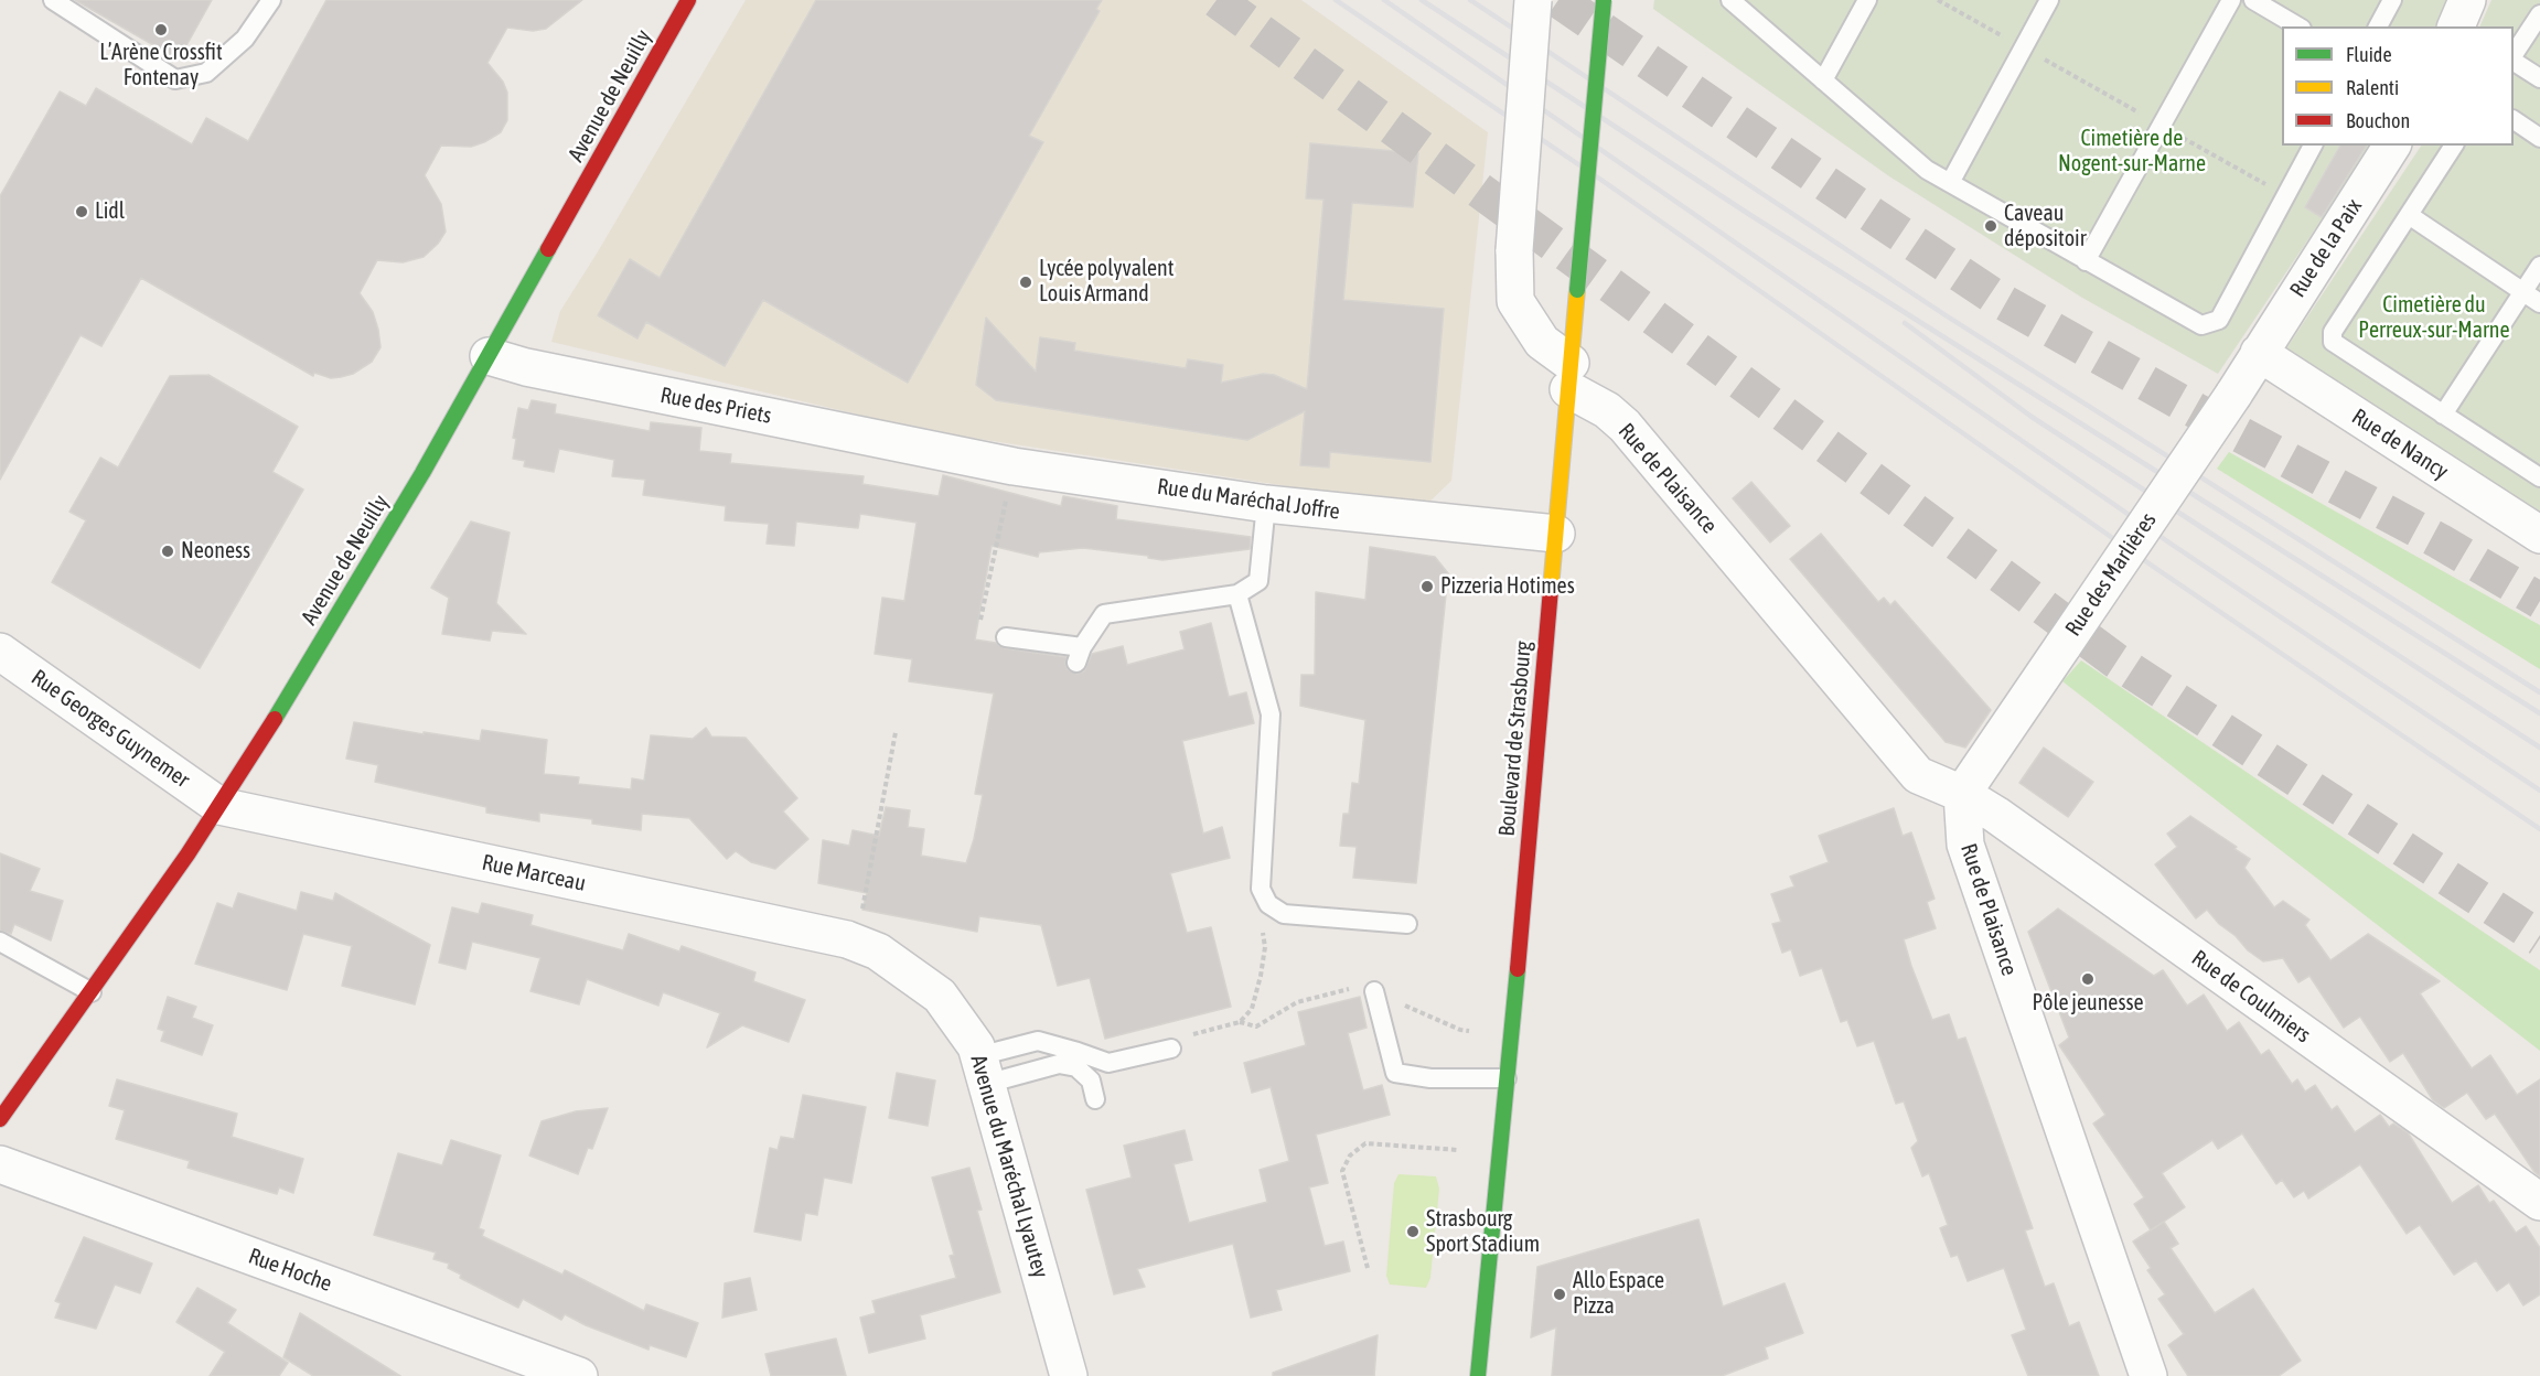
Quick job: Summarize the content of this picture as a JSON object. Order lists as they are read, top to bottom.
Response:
{
  "streets": {
    "main road": ["Avenue de Neuilly", "Boulevard de Strasbourg"],
    "street": [
      "Rue de la Paix",
      "Rue des Priets",
      "Rue de Nancy",
      "Rue de Plaisance",
      "Rue du Maréchal Joffre",
      "Rue des Marlières",
      "Rue Georges Guynemer",
      "Rue Marceau",
      "Rue de Coulmiers",
      "Avenue du Maréchal Lyautey",
      "Rue Hoche"
    ]
  },
  "crossings": [
    ["Avenue de Neuilly", "Rue des Priets"],
    ["Avenue de Neuilly", "Rue Georges Guynemer"],
    ["Avenue de Neuilly", "Rue Marceau"],
    ["Rue de la Paix", "Rue de Nancy"],
    ["Rue de la Paix", "Rue des Marlières"],
    ["Rue des Priets", "Rue du Maréchal Joffre"],
    ["Rue de Nancy", "Rue des Marlières"],
    ["Rue de Plaisance", "Rue des Marlières"],
    ["Rue de Plaisance", "Boulevard de Strasbourg"],
    ["Rue de Plaisance", "Rue de Coulmiers"],
    ["Rue du Maréchal Joffre", "Boulevard de Strasbourg"],
    ["Rue des Marlières", "Rue de Coulmiers"],
    ["Rue Georges Guynemer", "Rue Marceau"],
    ["Rue Marceau", "Avenue du Maréchal Lyautey"]
  ],
  "parks": ["Cimetière de Nogent-sur-Marne", "Cimetière du Perreux-sur-Marne"],
  "places": [
    "L’Arène Crossfit Fontenay",
    "Lidl",
    "Caveau dépositoir",
    "Lycée polyvalent Louis Armand",
    "Neoness",
    "Pizzeria Hotimes",
    "Pôle jeunesse",
    "Strasbourg Sport Stadium",
    "Allo Espace Pizza"
  ],
  "legend": ["Fluide", "Ralenti", "Bouchon"]
}
